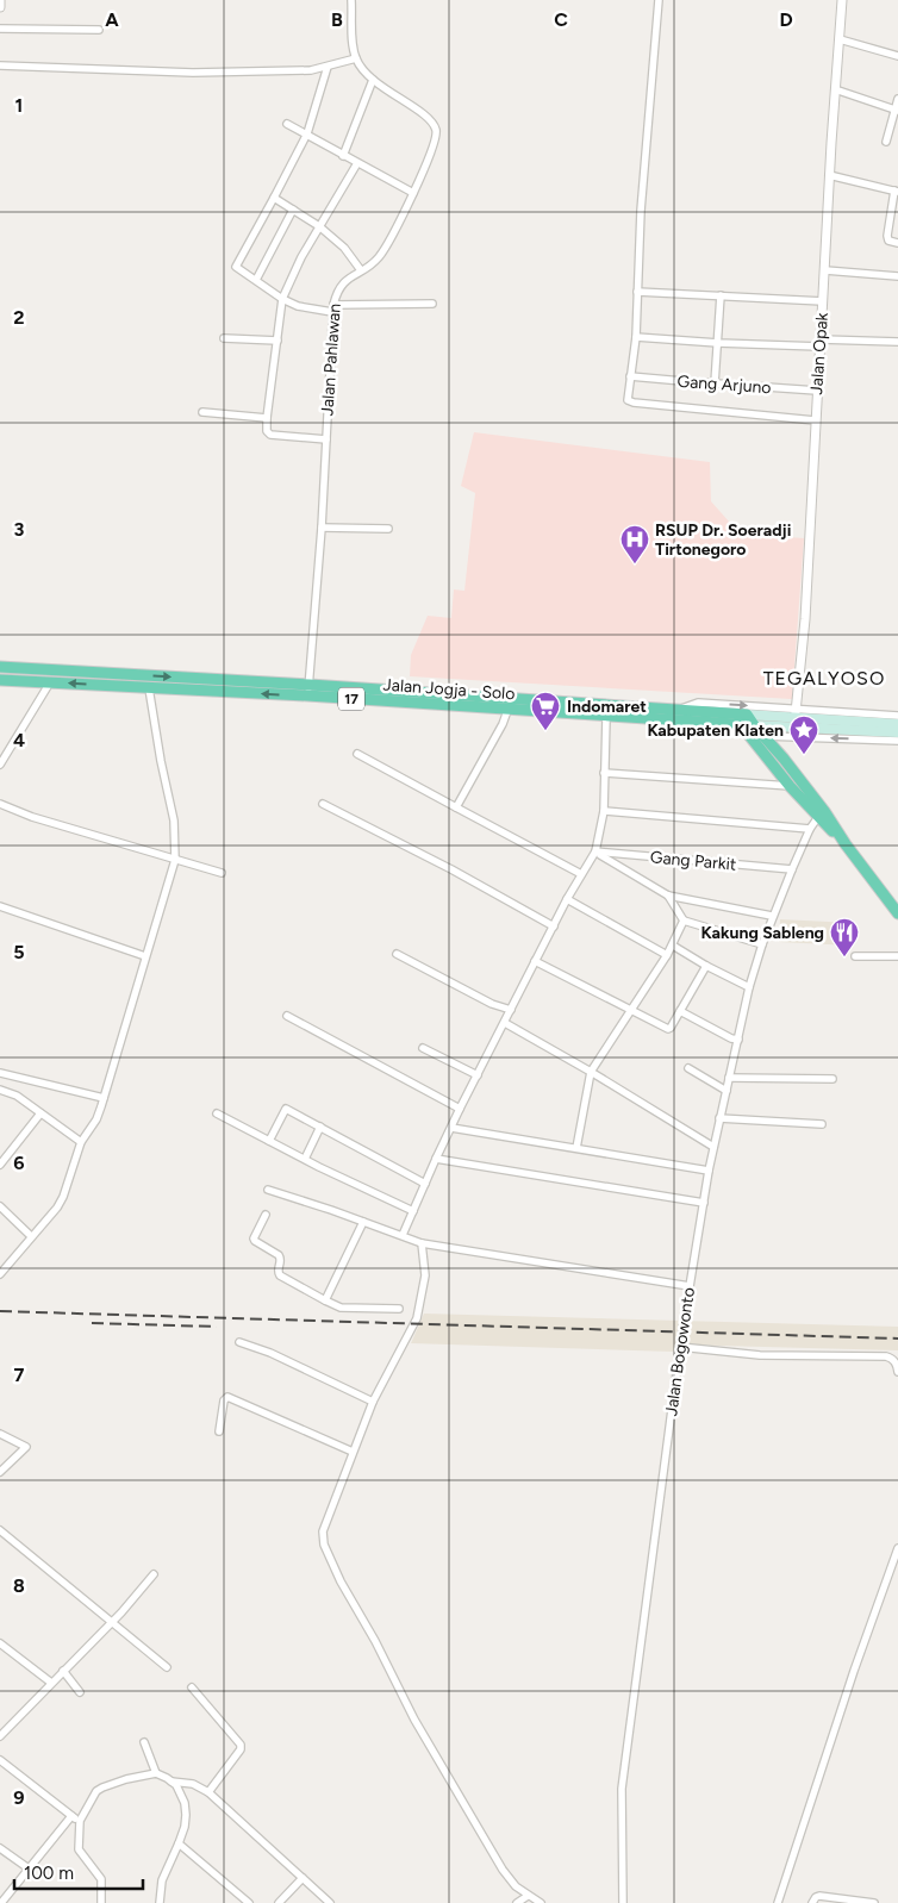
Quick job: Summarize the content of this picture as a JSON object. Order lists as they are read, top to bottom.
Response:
{
  "streets": {
    "highway": ["Jalan Jogja - Solo", "17"],
    "street": [
      "Jalan Opak",
      "Jalan Pahlawan",
      "Gang Arjuno",
      "Gang Parkit",
      "Jalan Bogowonto"
    ]
  },
  "crossings": [
    ["Jalan Opak", "Gang Arjuno"],
    ["Jalan Pahlawan", "Jalan Jogja - Solo"],
    ["Gang Parkit", "Jalan Bogowonto"]
  ],
  "districts": ["TEGALYOSO"],
  "places": {
    "hospital": ["RSUP Dr. Soeradji Tirtonegoro"],
    "supermarket": ["Indomaret"],
    "place": ["Kabupaten Klaten"],
    "restaurant": ["Kakung Sableng"]
  },
  "scale_bar": "100 m",
  "grid": {
    "columns": [
      "A",
      "B",
      "C",
      "D"
    ],
    "rows": [
      "1",
      "2",
      "3",
      "4",
      "5",
      "6",
      "7",
      "8",
      "9"
    ]
  }
}
